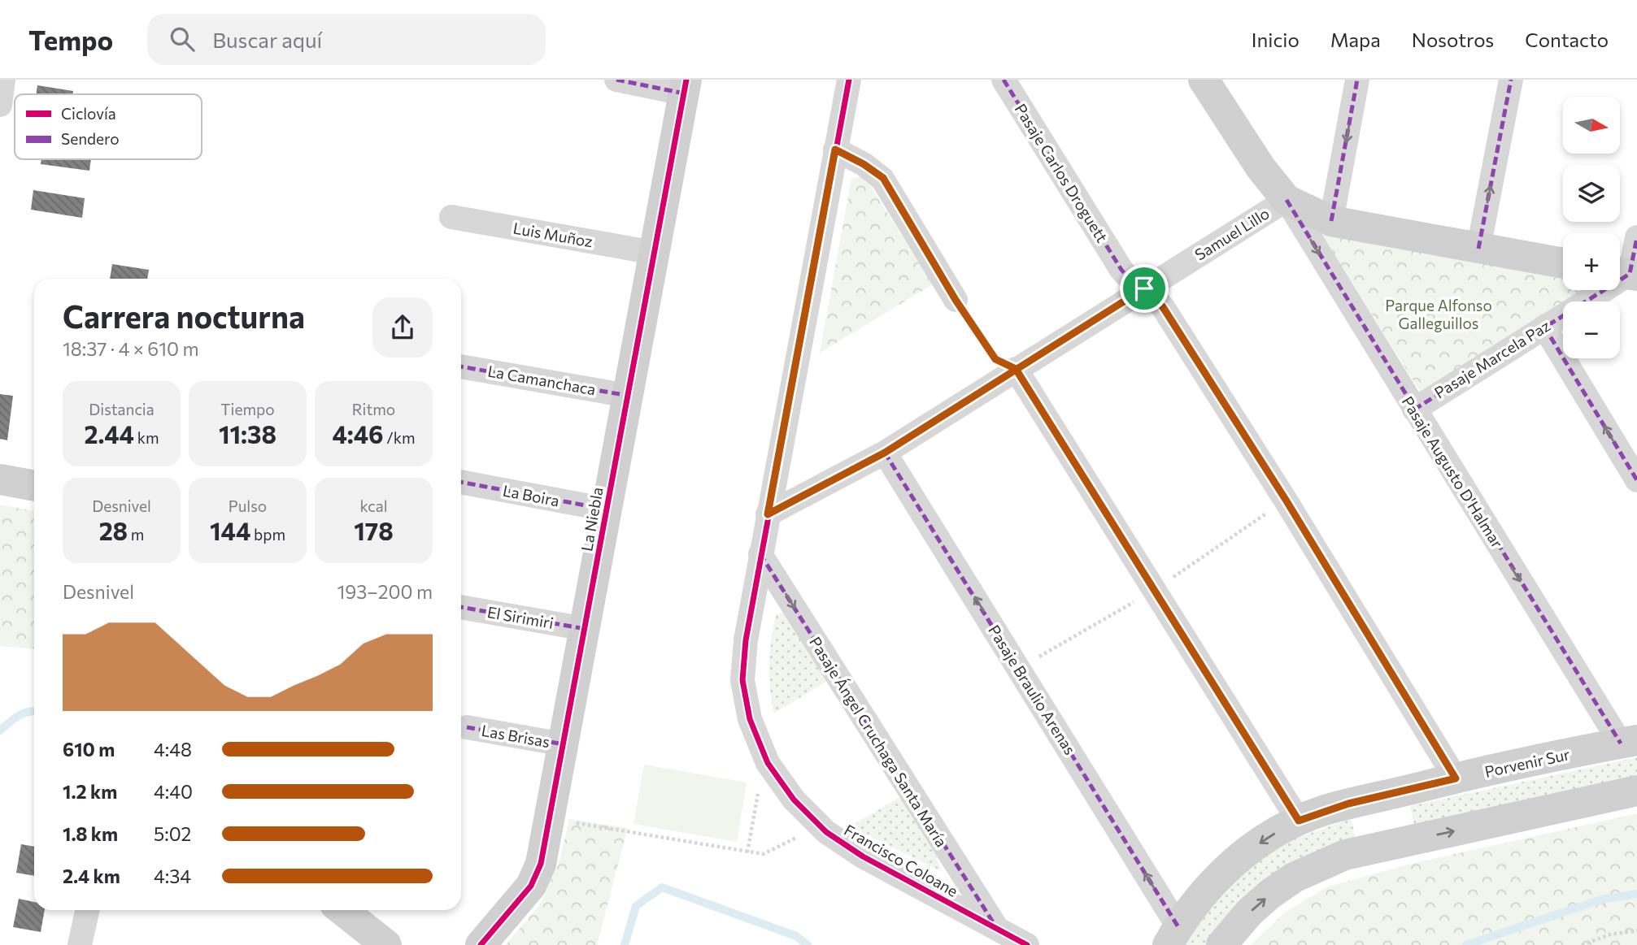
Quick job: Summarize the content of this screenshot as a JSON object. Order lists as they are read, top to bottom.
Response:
{
  "streets": {
    "street": [
      "Pasaje Carlos Droguett",
      "Samuel Lillo",
      "Luis Muñoz",
      "Pasaje Marcela Paz",
      "La Camanchaca",
      "Pasaje Augusto D'Halmar",
      "La Boira",
      "La Niebla",
      "El Sirimiri",
      "Pasaje Braulio Arenas",
      "Las Brisas",
      "Pasaje Ángel Cruchaga Santa María",
      "Porvenir Sur",
      "Francisco Coloane"
    ]
  },
  "crossings": [
    ["Pasaje Carlos Droguett", "Samuel Lillo"],
    ["Pasaje Carlos Droguett", "Porvenir Sur"],
    ["Samuel Lillo", "Pasaje Augusto D'Halmar"],
    ["Samuel Lillo", "Pasaje Braulio Arenas"],
    ["Samuel Lillo", "Francisco Coloane"],
    ["Luis Muñoz", "La Niebla"],
    ["Pasaje Marcela Paz", "Pasaje Augusto D'Halmar"],
    ["La Camanchaca", "La Niebla"],
    ["Pasaje Augusto D'Halmar", "Porvenir Sur"],
    ["La Boira", "La Niebla"],
    ["La Niebla", "El Sirimiri"],
    ["La Niebla", "Las Brisas"],
    ["Pasaje Braulio Arenas", "Porvenir Sur"],
    ["Pasaje Ángel Cruchaga Santa María", "Francisco Coloane"]
  ],
  "one_way": ["Pasaje Augusto D'Halmar", "Pasaje Ángel Cruchaga Santa María"],
  "parks": ["Parque Alfonso Galleguillos"],
  "legend": ["Ciclovía", "Sendero"],
  "north": "right",
  "page": {
    "header": "Tempo",
    "search": "Buscar aquí",
    "nav": [
      "Inicio",
      "Mapa",
      "Nosotros",
      "Contacto"
    ],
    "map_buttons": ["+", "−"],
    "heading": ["Carrera nocturna", "18:37 · 4 × 610 m"],
    "stats": [
      ["Distancia", "2.44 km"],
      ["Tiempo", "11:38"],
      ["Ritmo", "4:46 /km"],
      ["Desnivel", "28 m"],
      ["Pulso", "144 bpm"],
      ["kcal", "178"]
    ],
    "chart": ["Desnivel", "193–200 m"],
    "list": [
      {
        "name": "610 m",
        "note": "4:48"
      },
      {
        "name": "1.2 km",
        "note": "4:40"
      },
      {
        "name": "1.8 km",
        "note": "5:02"
      },
      {
        "name": "2.4 km",
        "note": "4:34"
      }
    ]
  }
}
